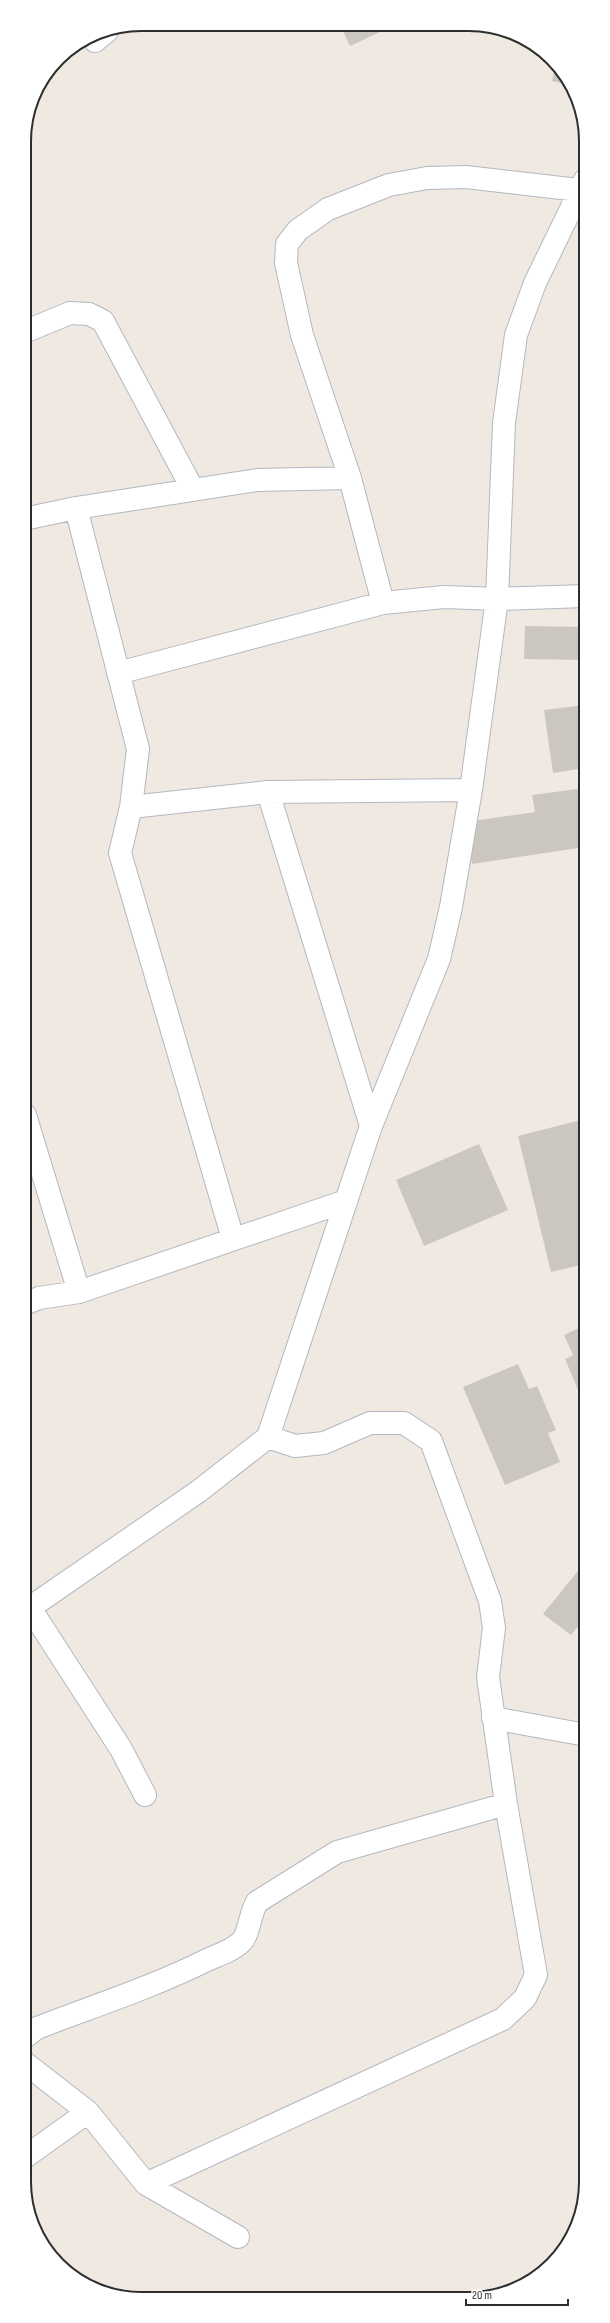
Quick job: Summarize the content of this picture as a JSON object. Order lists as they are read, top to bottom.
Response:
{
  "scale_bar": "20 m"
}
